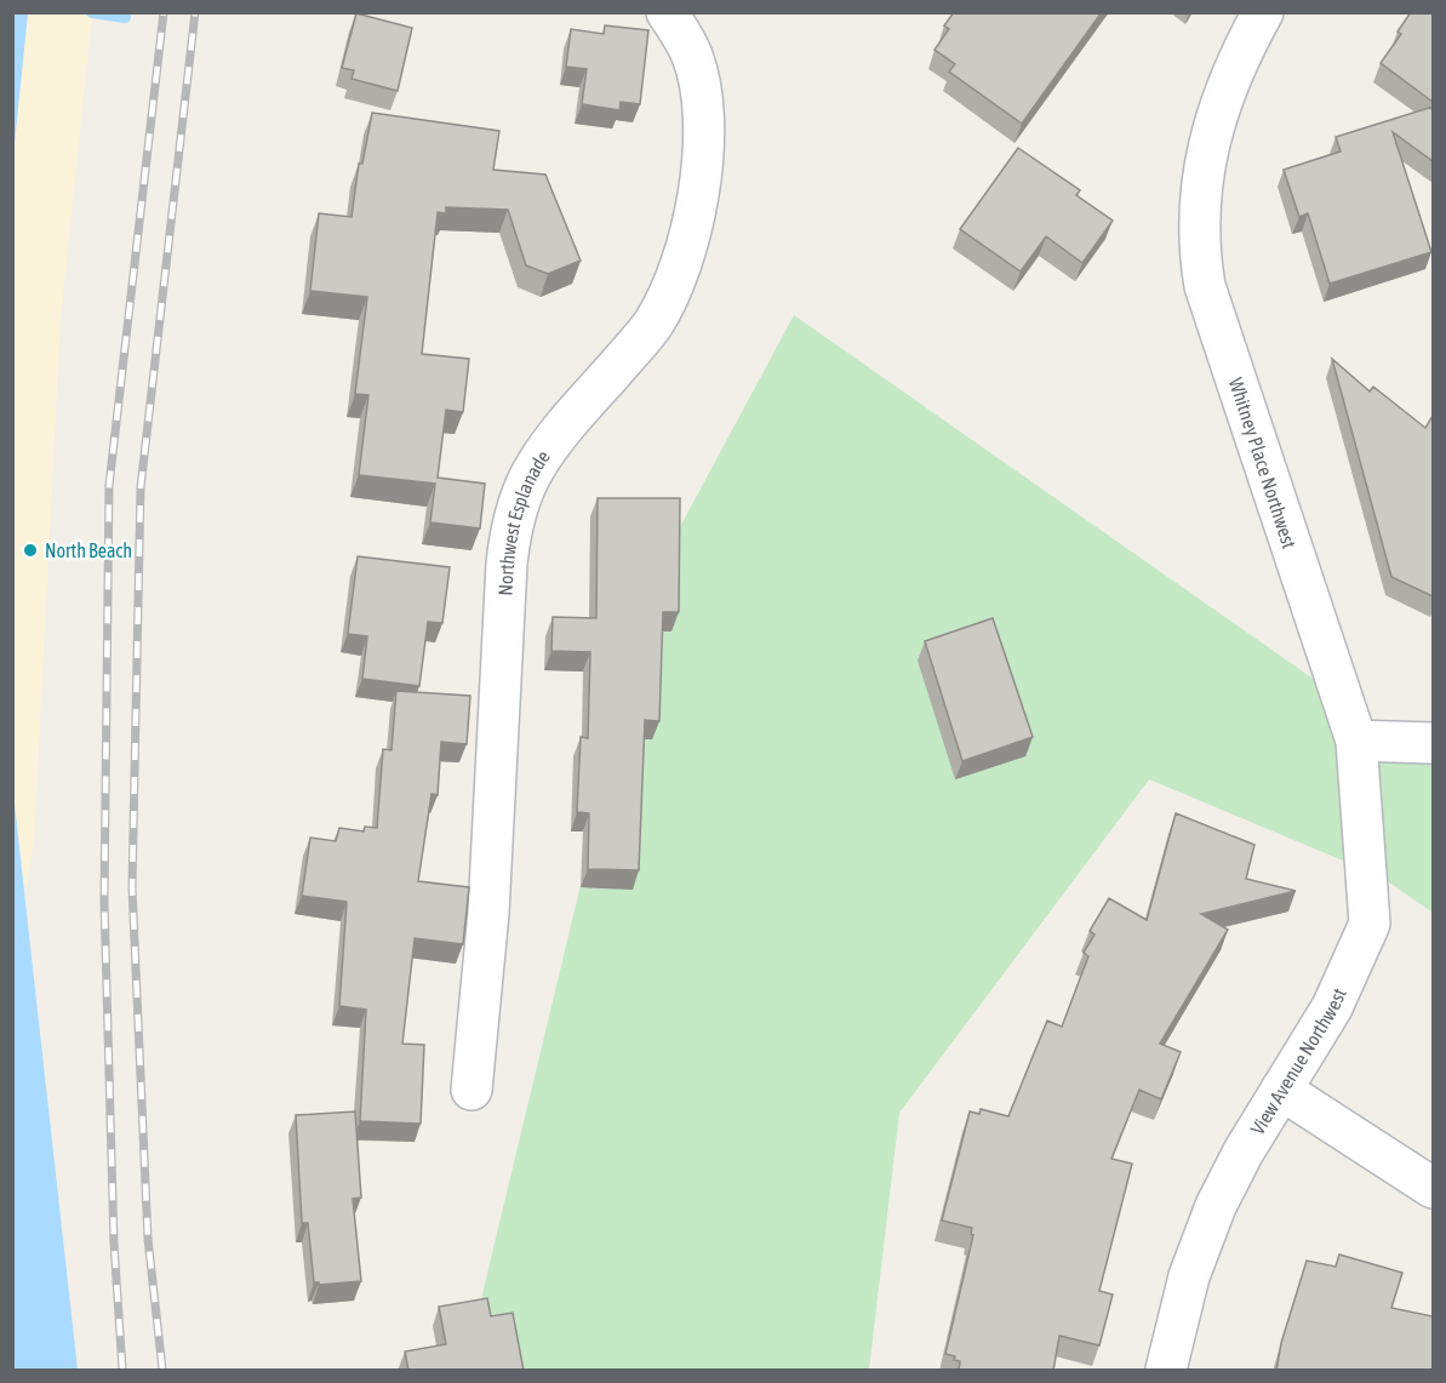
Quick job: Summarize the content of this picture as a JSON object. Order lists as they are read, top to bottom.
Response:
{
  "streets": {
    "street": ["Whitney Place Northwest", "Northwest Esplanade", "View Avenue Northwest"]
  },
  "crossings": [
    ["Whitney Place Northwest", "View Avenue Northwest"]
  ],
  "places": ["North Beach"]
}
